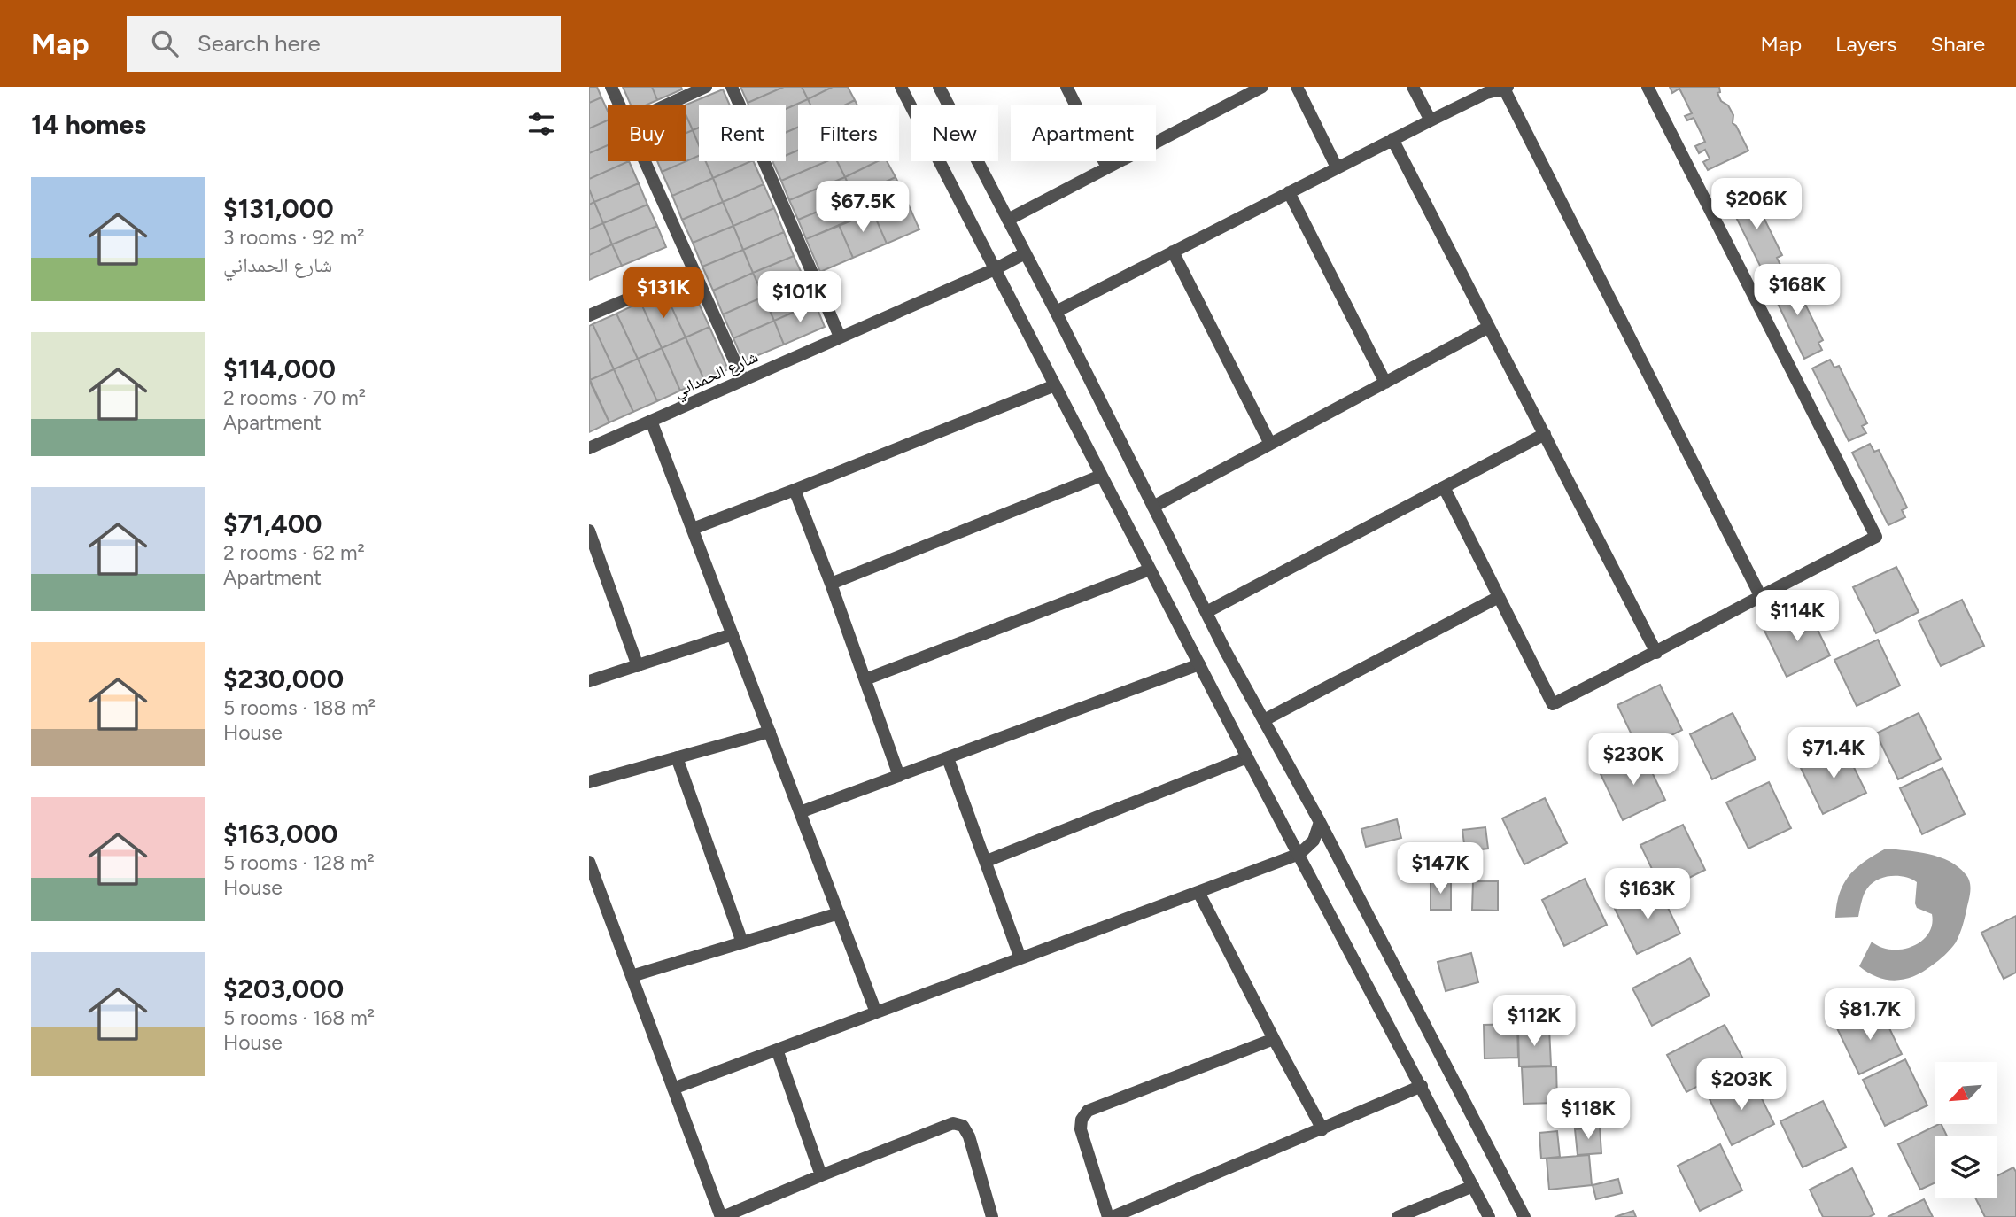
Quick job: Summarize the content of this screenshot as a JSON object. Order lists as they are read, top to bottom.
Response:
{
  "streets": {
    "street": ["شارع الحمداني"]
  },
  "north": "bottom left",
  "page": {
    "header": "Map",
    "search": "Search here",
    "nav": ["Map", "Layers", "Share"],
    "heading": "14 homes",
    "chip": [
      "Buy",
      "Rent",
      "Filters",
      "New",
      "Apartment"
    ],
    "list": [
      {
        "name": "$131,000",
        "note": "3 rooms · 92 m² · شارع الحمداني"
      },
      {
        "name": "$114,000",
        "note": "2 rooms · 70 m² · Apartment"
      },
      {
        "name": "$71,400",
        "note": "2 rooms · 62 m² · Apartment"
      },
      {
        "name": "$230,000",
        "note": "5 rooms · 188 m² · House"
      },
      {
        "name": "$163,000",
        "note": "5 rooms · 128 m² · House"
      },
      {
        "name": "$203,000",
        "note": "5 rooms · 168 m² · House"
      }
    ],
    "price": [
      "$206K",
      "$67.5K",
      "$168K",
      "$131K",
      "$101K",
      "$114K",
      "$71.4K",
      "$230K",
      "$147K",
      "$163K",
      "$81.7K",
      "$112K",
      "$203K",
      "$118K"
    ]
  }
}
